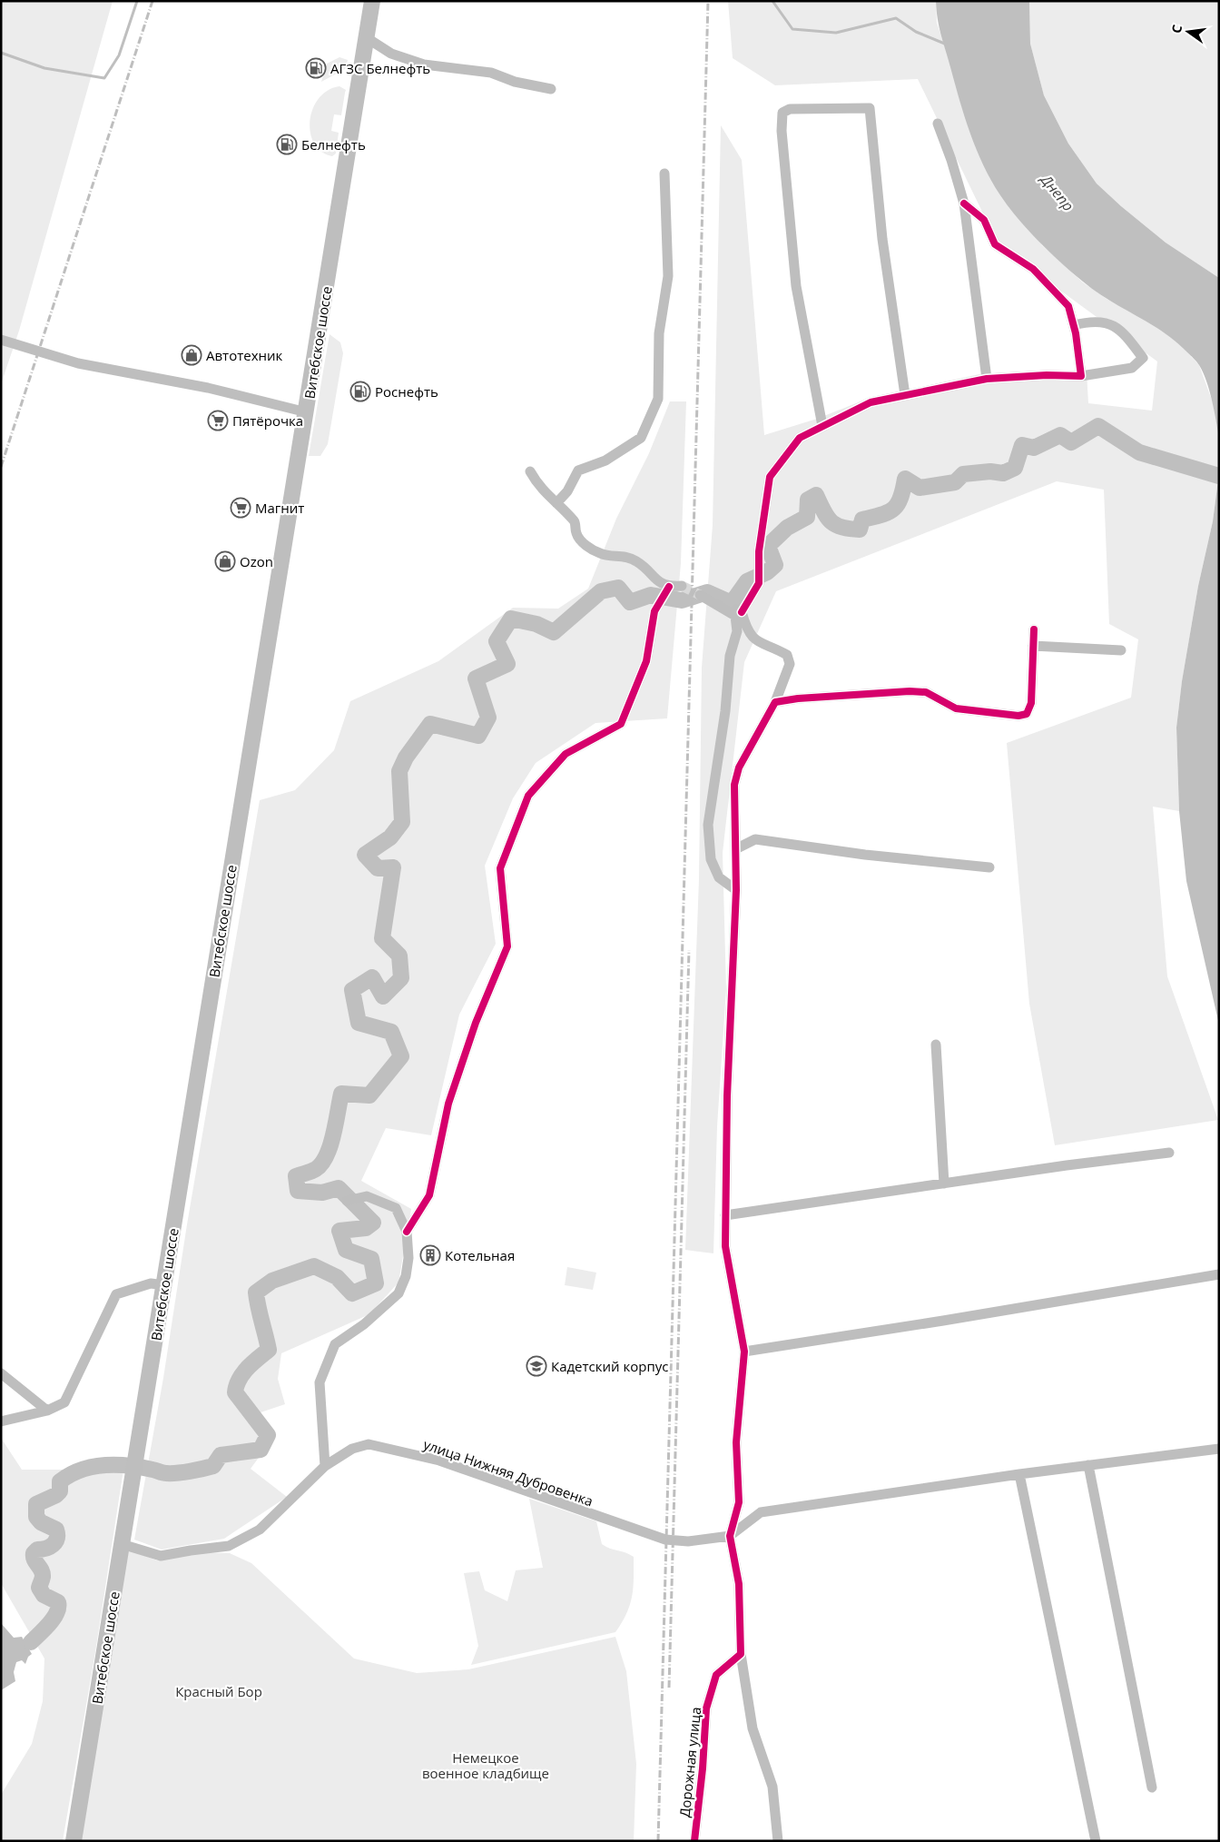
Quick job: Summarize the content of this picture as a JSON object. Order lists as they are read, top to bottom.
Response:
{
  "streets": {
    "main road": ["Витебское шоссе"],
    "street": ["улица Нижняя Дубровенка", "Дорожная улица"]
  },
  "crossings": [
    ["Витебское шоссе", "улица Нижняя Дубровенка"]
  ],
  "water": ["Днепр"],
  "parks": ["Красный Бор", "Немецкое военное кладбище"],
  "places": {
    "fuel station": ["АГЗС Белнефть", "Белнефть", "Роснефть"],
    "shop": ["Автотехник", "Ozon"],
    "supermarket": ["Пятёрочка", "Магнит"],
    "building": ["Котельная"],
    "school or university": ["Кадетский корпус"]
  },
  "north": "left"
}
